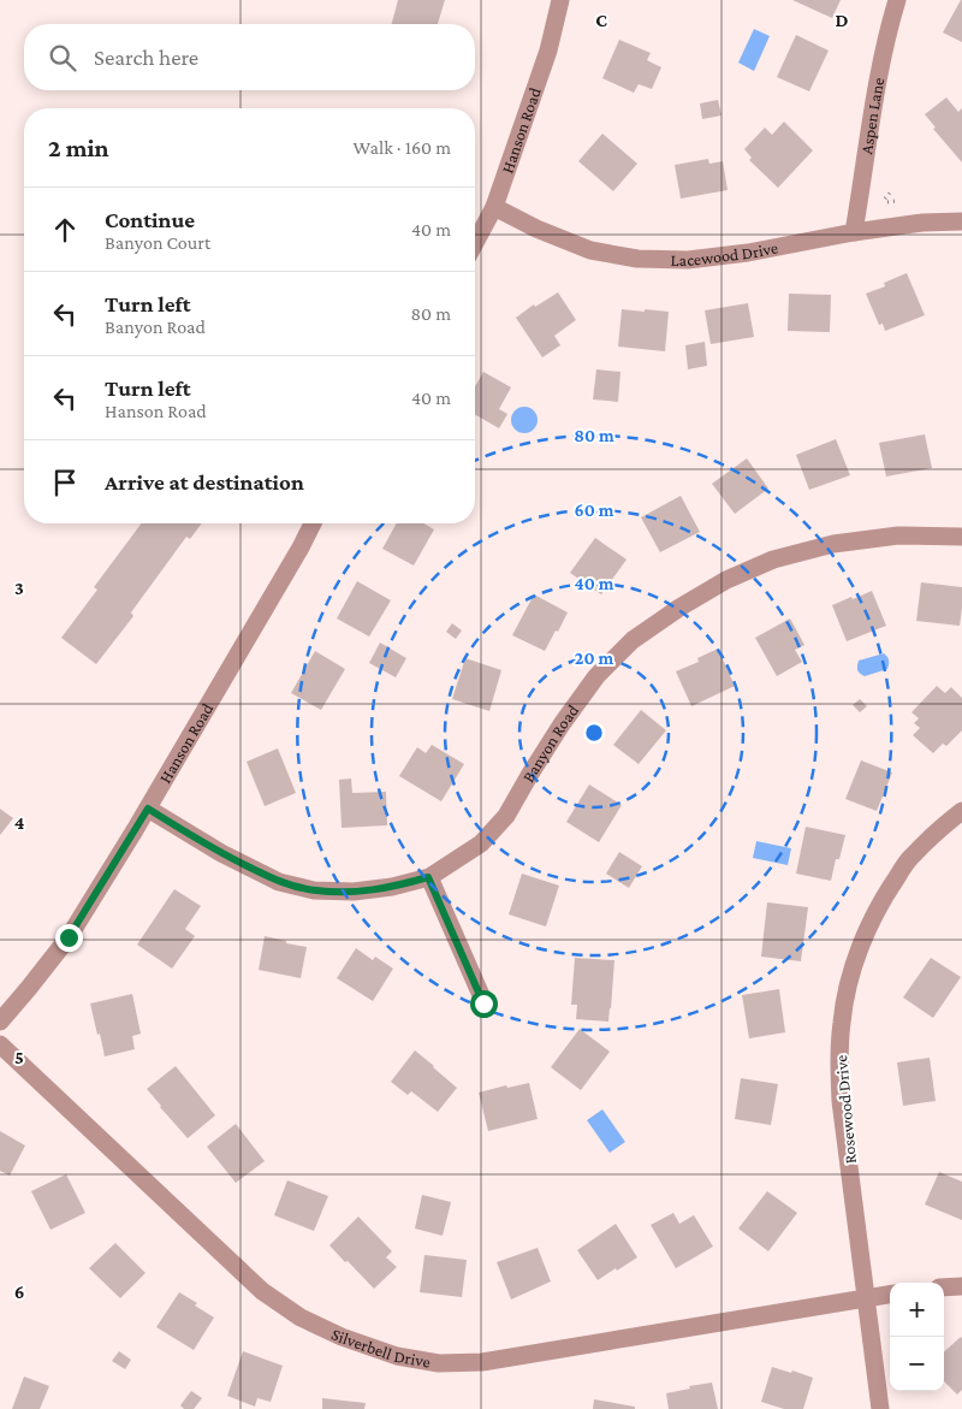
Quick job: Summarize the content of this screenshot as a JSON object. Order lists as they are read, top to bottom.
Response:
{
  "streets": {
    "street": [
      "Aspen Lane",
      "Hanson Road",
      "Lacewood Drive",
      "Banyon Road",
      "Rosewood Drive",
      "Silverbell Drive"
    ]
  },
  "crossings": [
    ["Aspen Lane", "Lacewood Drive"],
    ["Hanson Road", "Lacewood Drive"],
    ["Hanson Road", "Banyon Road"],
    ["Rosewood Drive", "Silverbell Drive"]
  ],
  "page": {
    "search": "Search here",
    "heading": ["2 min", "Walk · 160 m"],
    "list": [
      ["Continue", "Banyon Court", "40 m"],
      ["Turn left", "Banyon Road", "80 m"],
      ["Turn left", "Hanson Road", "40 m"],
      "Arrive at destination"
    ],
    "map_buttons": ["+", "−"]
  },
  "grid": {
    "columns": ["C", "D"],
    "rows": [
      "3",
      "4",
      "5",
      "6"
    ]
  },
  "rings": [
    "80 m",
    "60 m",
    "40 m",
    "20 m"
  ]
}
